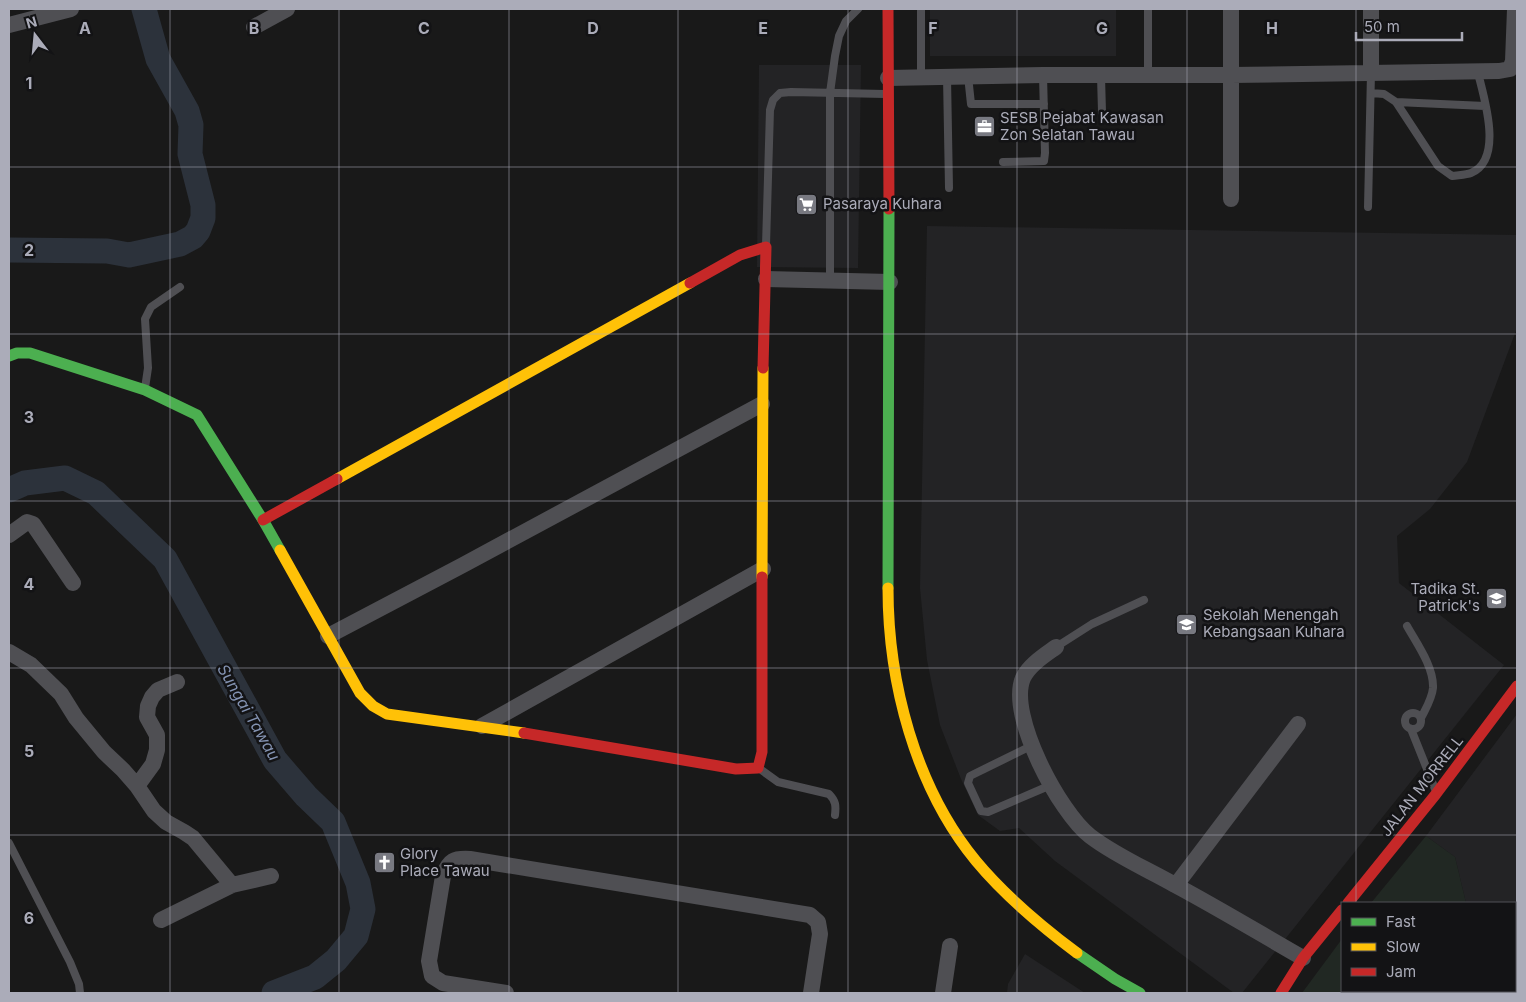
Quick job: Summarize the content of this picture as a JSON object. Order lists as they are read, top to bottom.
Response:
{
  "streets": {
    "street": ["JALAN MORRELL"]
  },
  "water": ["Sungai Tawau"],
  "places": {
    "office": ["SESB Pejabat Kawasan Zon Selatan Tawau"],
    "supermarket": ["Pasaraya Kuhara"],
    "school or university": ["Tadika St. Patrick's", "Sekolah Menengah Kebangsaan Kuhara"],
    "church": ["Glory Place Tawau"]
  },
  "legend": ["Fast", "Slow", "Jam"],
  "scale_bar": "50 m",
  "north": "top",
  "grid": {
    "columns": [
      "A",
      "B",
      "C",
      "D",
      "E",
      "F",
      "G",
      "H"
    ],
    "rows": [
      "1",
      "2",
      "3",
      "4",
      "5",
      "6"
    ]
  }
}
